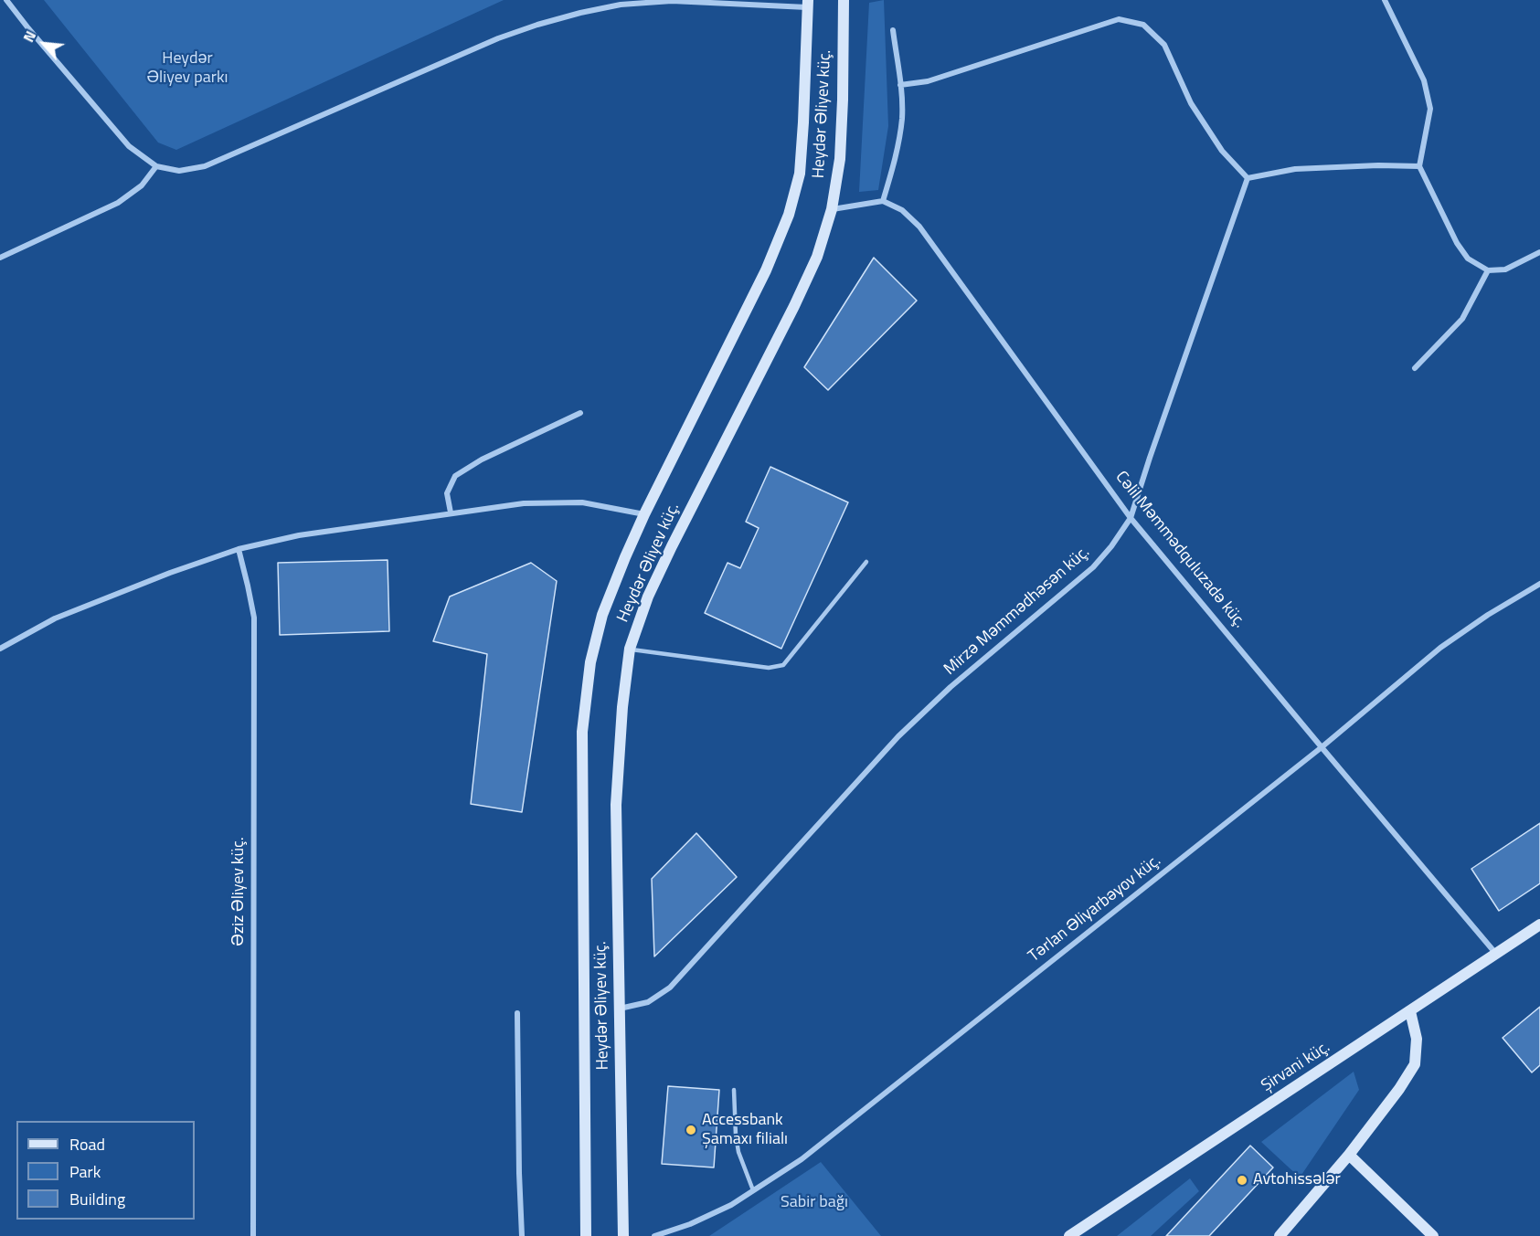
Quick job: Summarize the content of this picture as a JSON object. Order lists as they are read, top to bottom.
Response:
{
  "streets": {
    "street": [
      "Heydər Əliyev küç.",
      "Cəlil Məmmədquluzadə küç.",
      "Mirzə Məmmədhəsən küç.",
      "Əziz Əliyev küç.",
      "Tərlan Əliyarbəyov küç.",
      "Şirvani küç."
    ]
  },
  "crossings": [
    ["Heydər Əliyev küç.", "Mirzə Məmmədhəsən küç."],
    ["Cəlil Məmmədquluzadə küç.", "Mirzə Məmmədhəsən küç."],
    ["Cəlil Məmmədquluzadə küç.", "Tərlan Əliyarbəyov küç."],
    ["Cəlil Məmmədquluzadə küç.", "Şirvani küç."]
  ],
  "parks": ["Heydər Əliyev parkı", "Sabir bağı"],
  "places": ["Accessbank Şamaxı filialı", "Avtohissələr"],
  "legend": ["Road", "Park", "Building"],
  "north": "top left"
}
